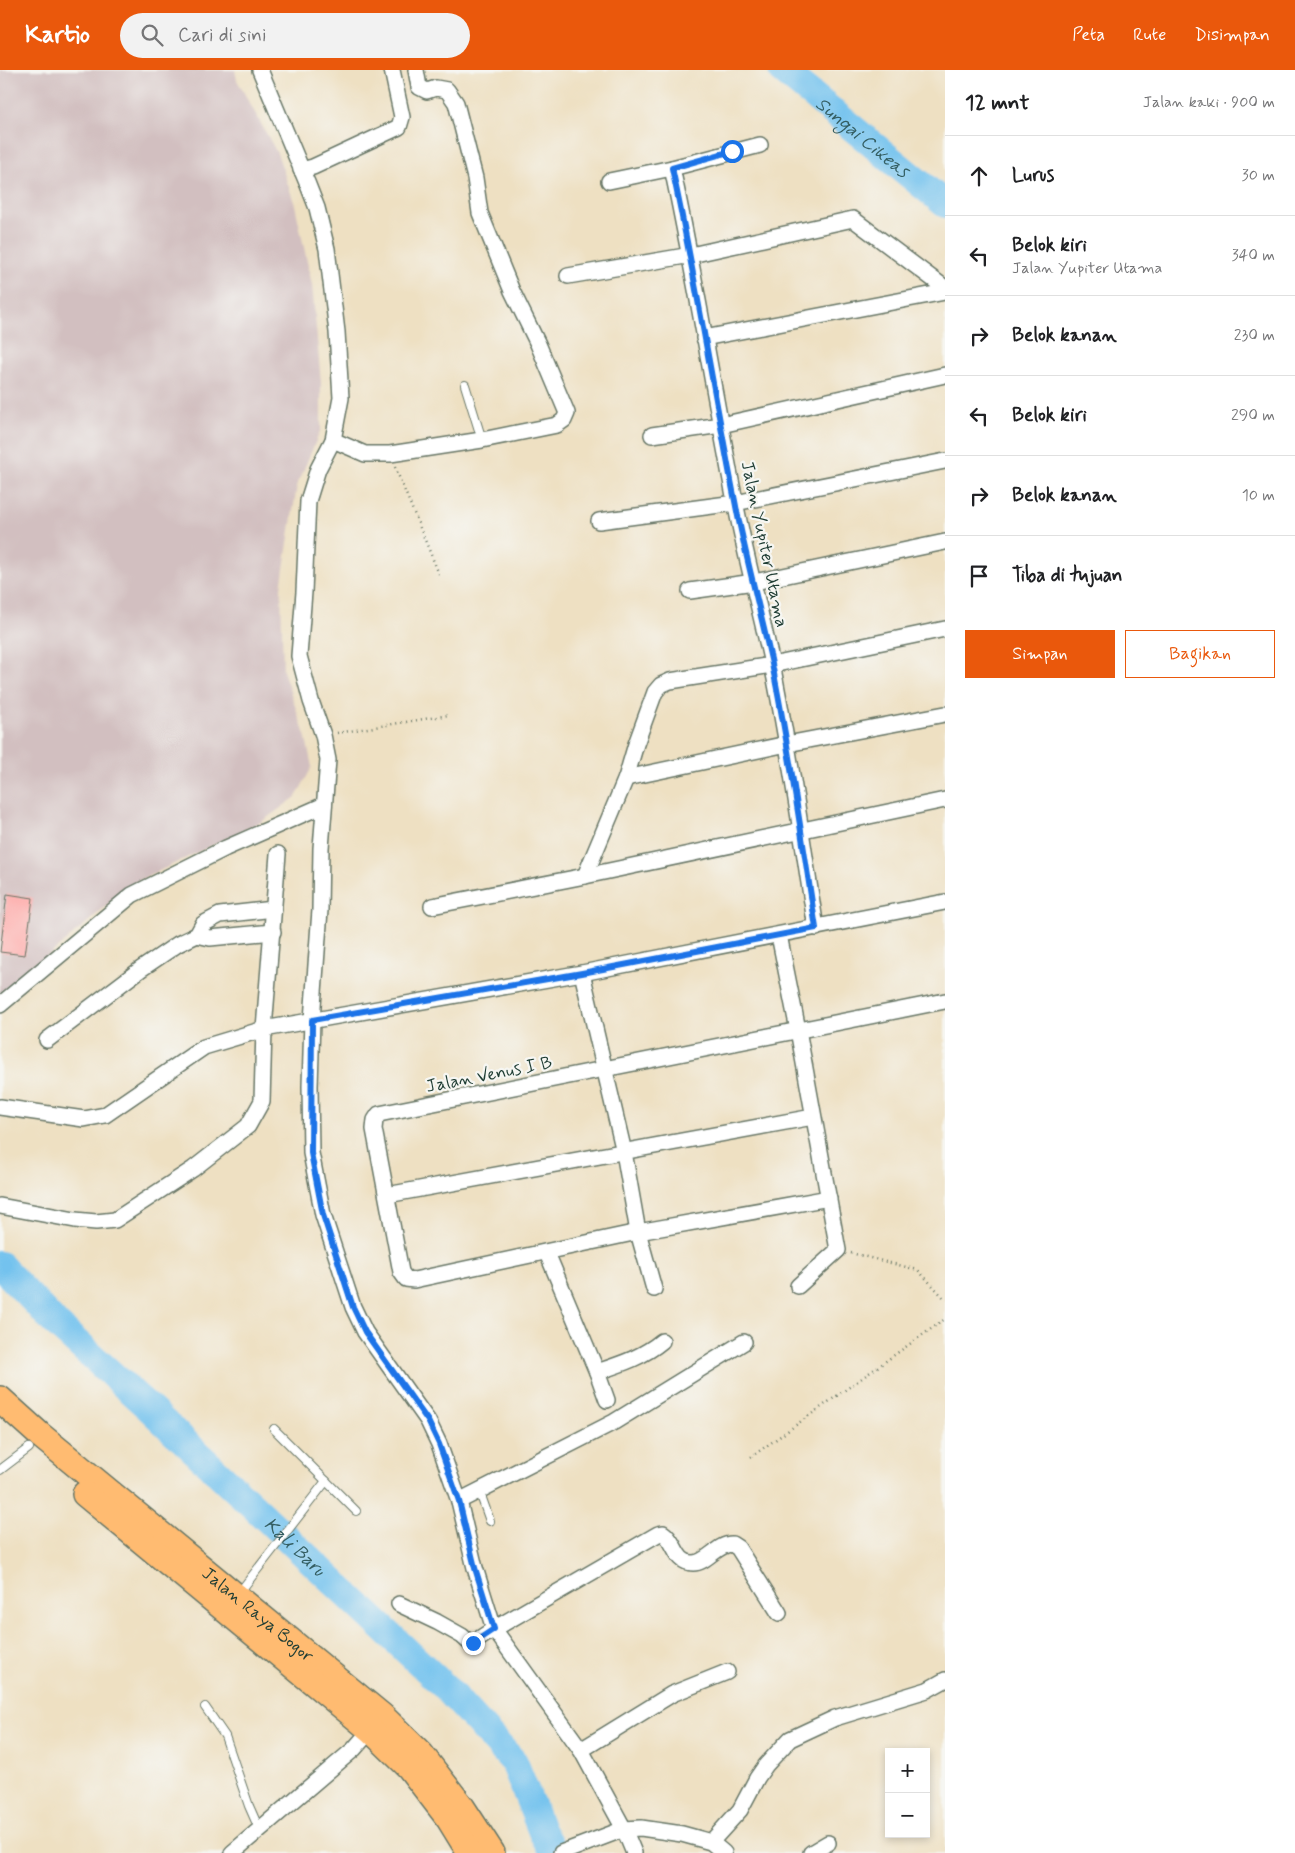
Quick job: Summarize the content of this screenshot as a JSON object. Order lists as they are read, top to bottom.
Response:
{
  "streets": {
    "highway": ["Jalan Raya Bogor"],
    "street": ["Jalan Yupiter Utama", "Jalan Venus I B"]
  },
  "water": ["Sungai Cikeas", "Kali Baru"],
  "page": {
    "header": "Kartio",
    "search": "Cari di sini",
    "nav": ["Peta", "Rute", "Disimpan"],
    "heading": ["12 mnt", "Jalan kaki · 900 m"],
    "list": [
      ["Lurus", "30 m"],
      ["Belok kiri", "Jalan Yupiter Utama", "340 m"],
      ["Belok kanan", "230 m"],
      ["Belok kiri", "290 m"],
      ["Belok kanan", "10 m"],
      "Tiba di tujuan"
    ],
    "buttons": ["Simpan", "Bagikan"],
    "map_buttons": ["+", "−"]
  }
}
